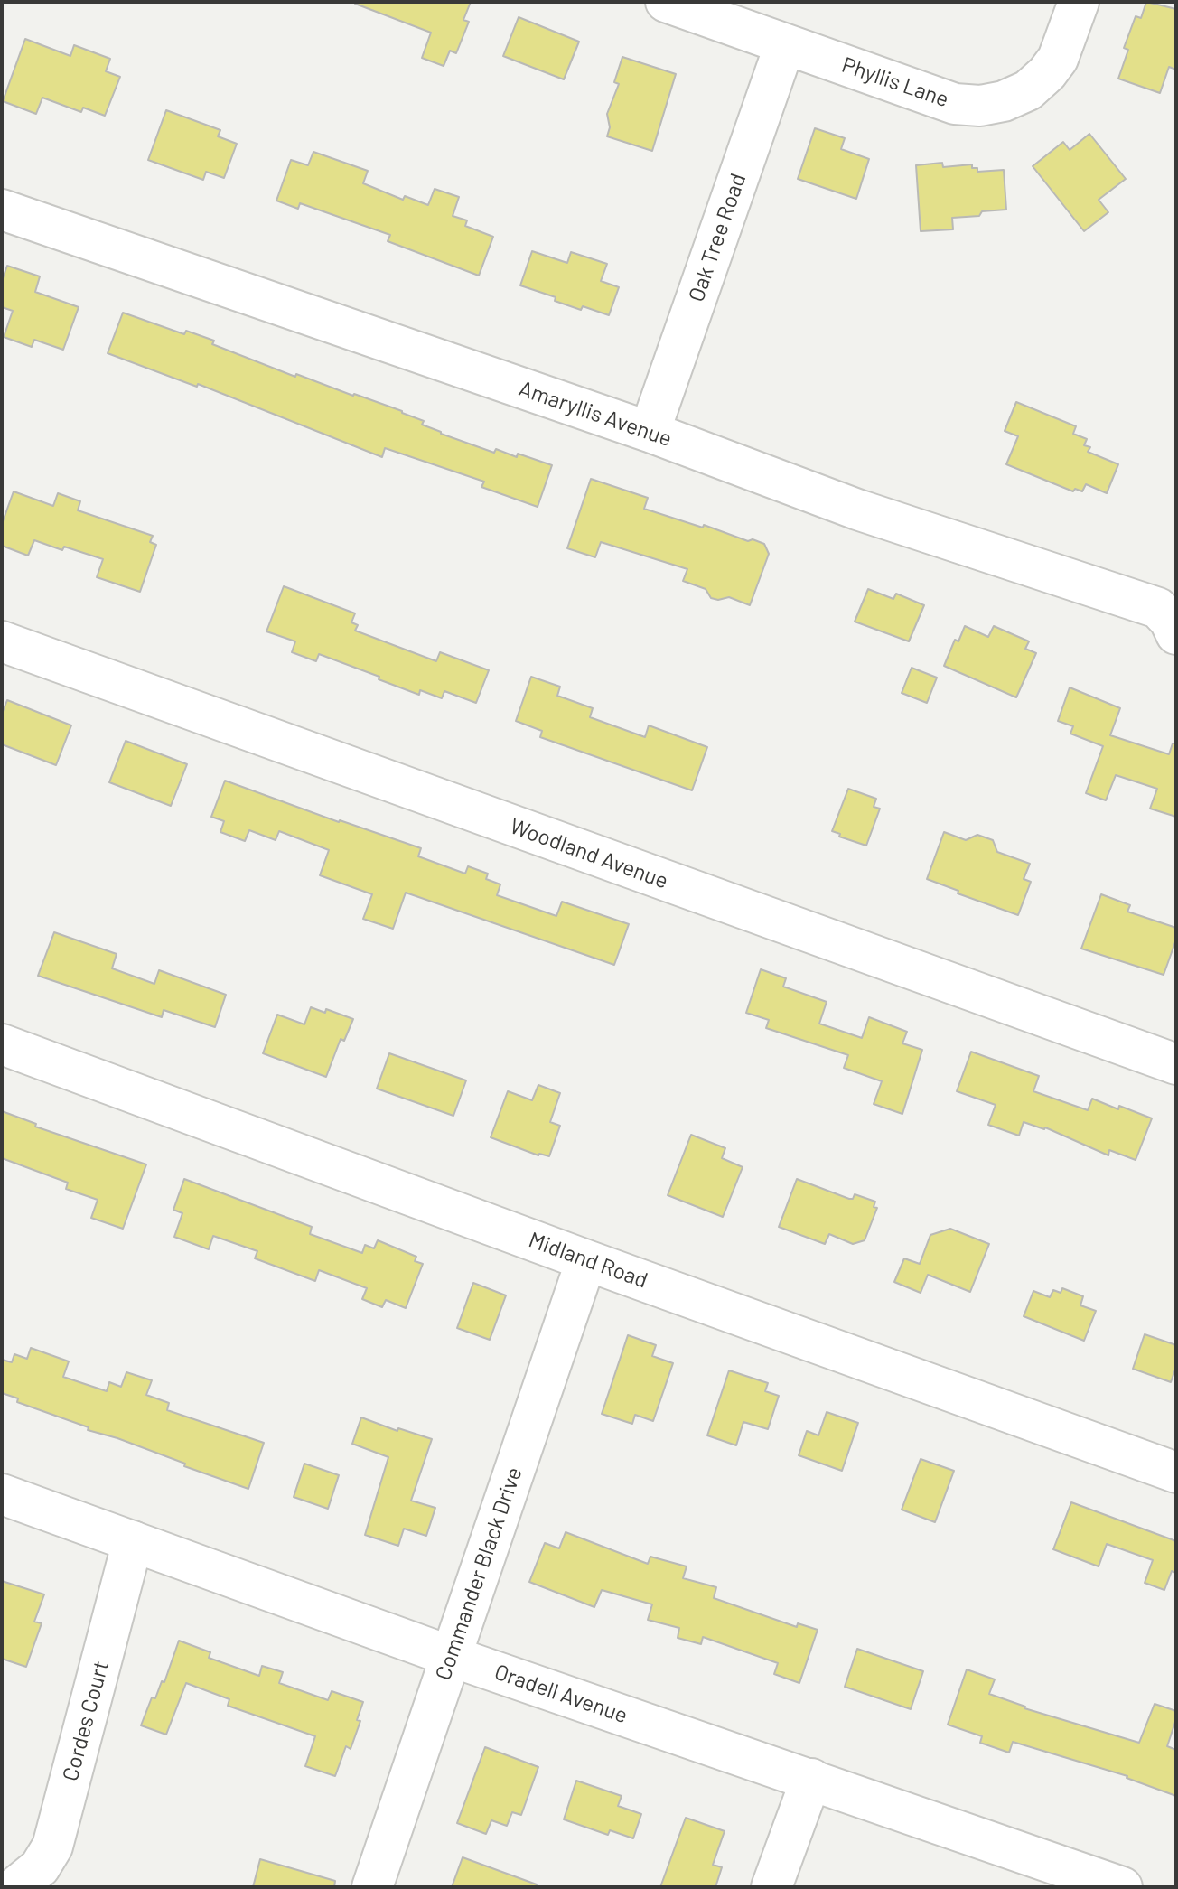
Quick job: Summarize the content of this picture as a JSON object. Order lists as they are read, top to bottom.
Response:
{
  "streets": {
    "street": [
      "Phyllis Lane",
      "Oak Tree Road",
      "Amaryllis Avenue",
      "Woodland Avenue",
      "Midland Road",
      "Commander Black Drive",
      "Oradell Avenue",
      "Cordes Court"
    ]
  },
  "crossings": [
    ["Phyllis Lane", "Oak Tree Road"],
    ["Oak Tree Road", "Amaryllis Avenue"],
    ["Midland Road", "Commander Black Drive"],
    ["Commander Black Drive", "Oradell Avenue"],
    ["Oradell Avenue", "Cordes Court"]
  ]
}
